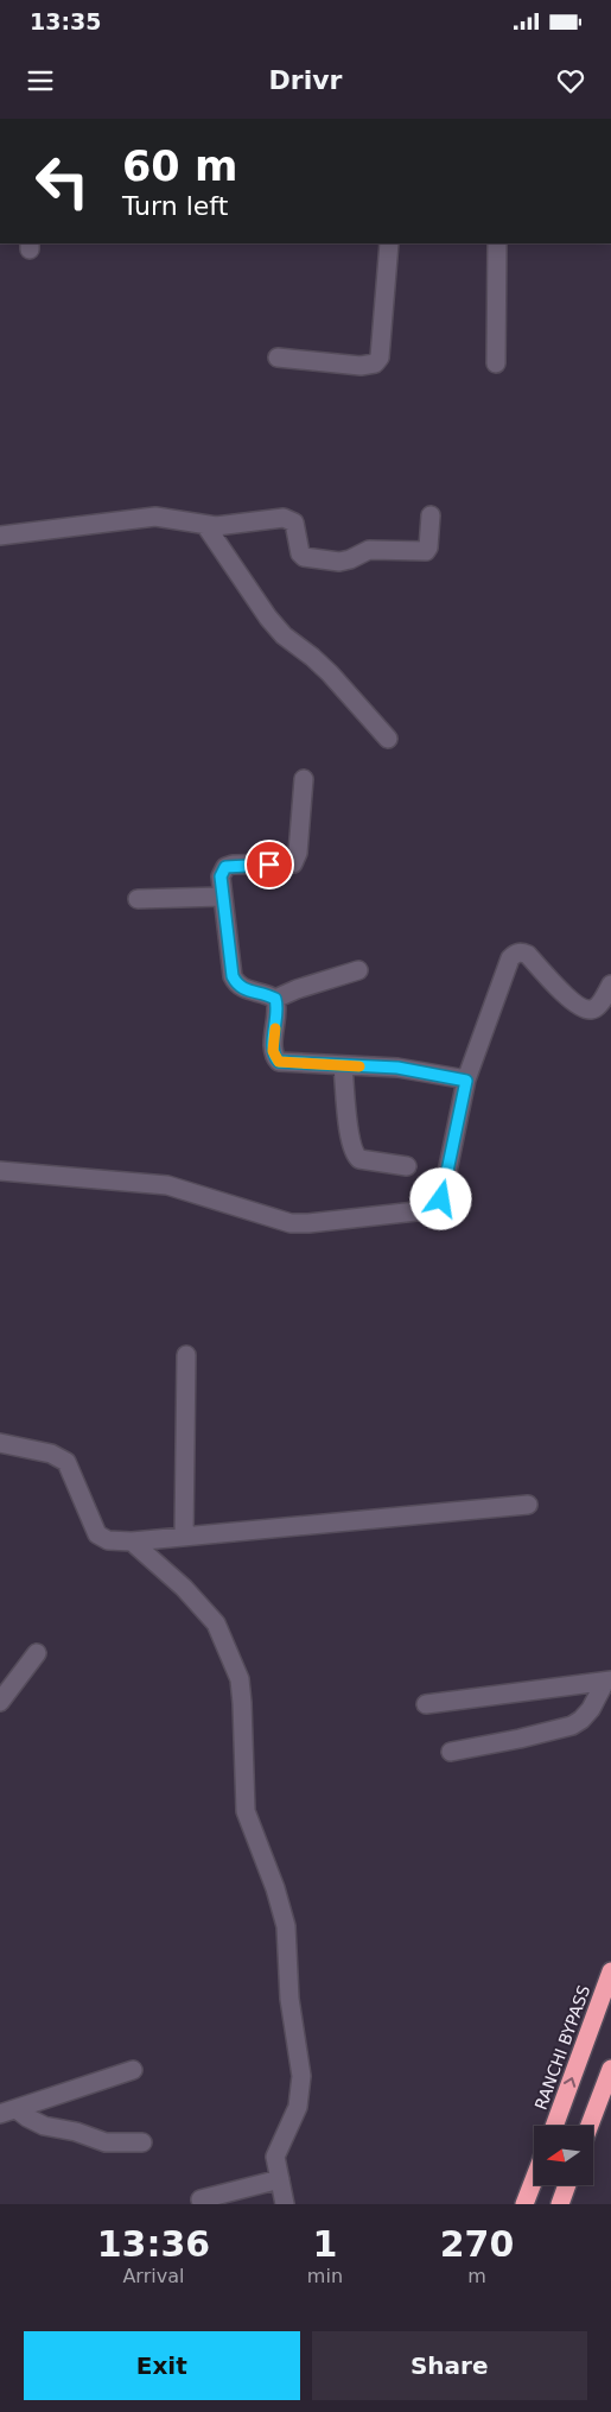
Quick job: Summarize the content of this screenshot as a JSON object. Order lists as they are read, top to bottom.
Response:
{
  "streets": {
    "highway": ["RANCHI BYPASS"]
  },
  "north": "left",
  "page": {
    "status": "13:35",
    "header": "Drivr",
    "turn": ["60 m", "Turn left"],
    "eta": [
      "13:36",
      "Arrival",
      "1",
      "min",
      "270",
      "m"
    ],
    "buttons": ["Exit", "Share"]
  }
}
